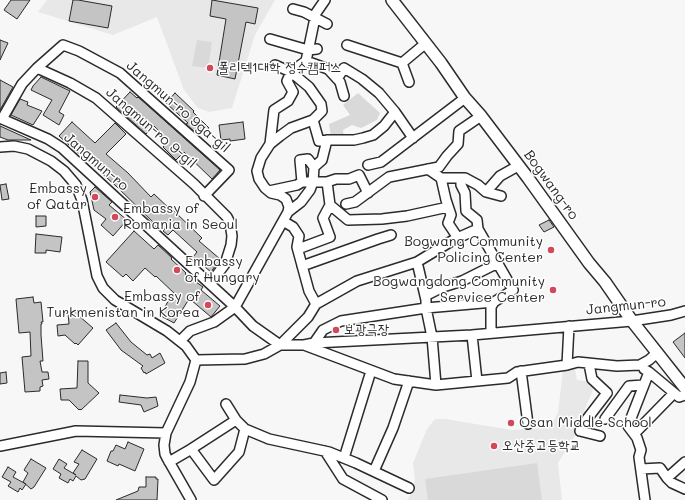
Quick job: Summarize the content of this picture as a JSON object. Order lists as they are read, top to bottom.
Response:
{
  "streets": {
    "main road": ["Bogwang-ro"],
    "street": ["Jangmun-ro 9ga-gil", "Jangmun-ro 9-gil", "Jangmun-ro"]
  },
  "crossings": [
    ["Jangmun-ro 9ga-gil", "Jangmun-ro 9-gil"],
    ["Jangmun-ro 9-gil", "Jangmun-ro"],
    ["Jangmun-ro", "Bogwang-ro"]
  ],
  "places": [
    "폴리텍1대학 정수캠퍼스",
    "Embassy of Qatar",
    "Embassy of Romania in Seoul",
    "Bogwang Community Policing Center",
    "Embassy of Hungary",
    "Bogwangdong Community Service Center",
    "Embassy of Turkmenistan in Korea",
    "보광극장",
    "Osan Middle School",
    "오산중고등학교"
  ]
}
